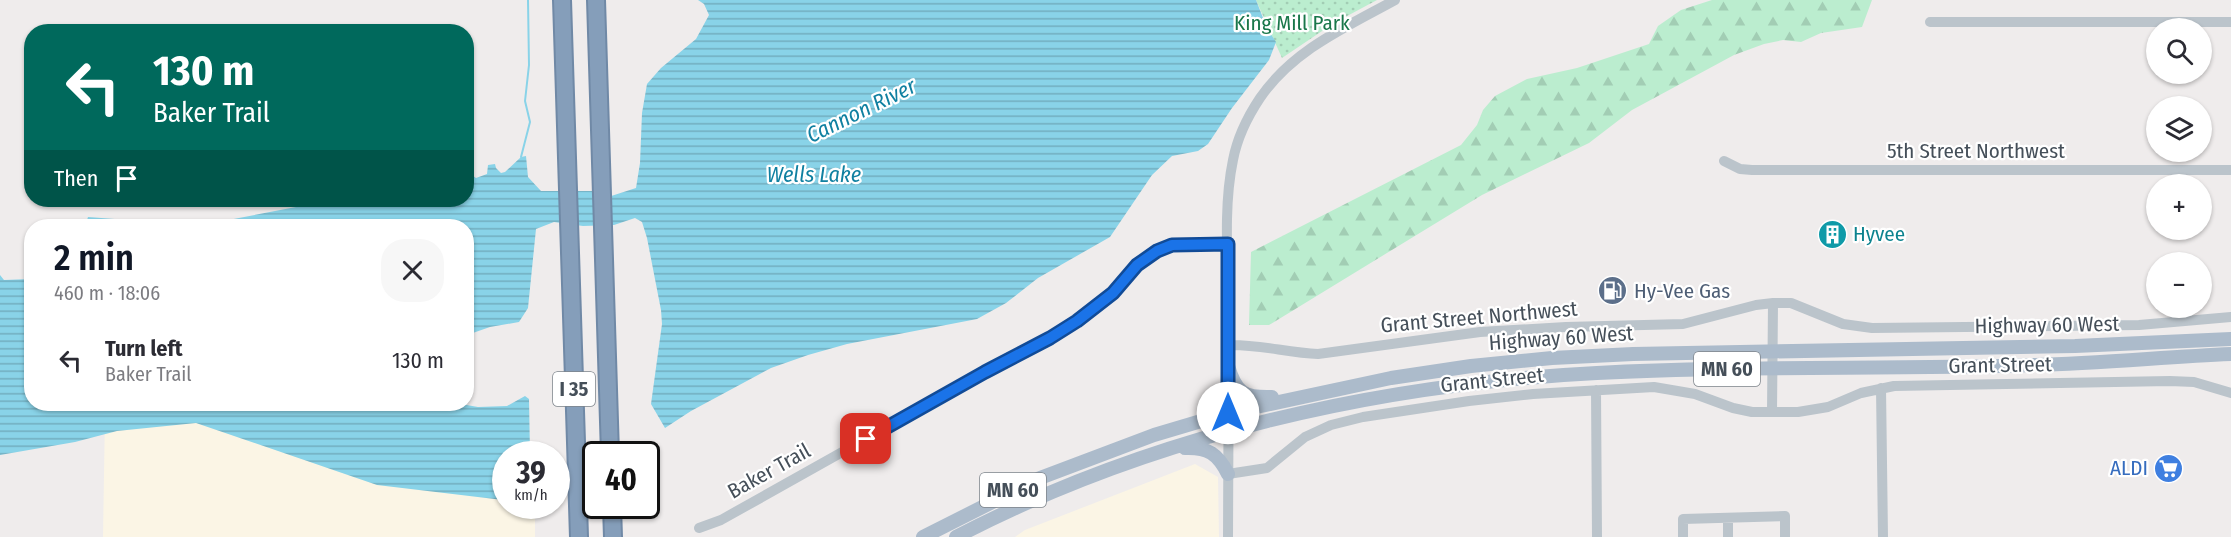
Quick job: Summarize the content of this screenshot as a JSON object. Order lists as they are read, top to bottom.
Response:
{
  "streets": {
    "highway": ["I 35"],
    "main road": ["Highway 60 West", "MN 60"],
    "street": [
      "5th Street Northwest",
      "Grant Street Northwest",
      "Grant Street",
      "Baker Trail"
    ]
  },
  "water": ["Cannon River", "Wells Lake"],
  "parks": ["King Mill Park"],
  "places": {
    "building": ["Hyvee"],
    "fuel station": ["Hy-Vee Gas"],
    "supermarket": ["ALDI"]
  },
  "page": {
    "map_buttons": ["+", "−"],
    "turn": ["130 m", "Baker Trail"],
    "then": "Then",
    "heading": ["2 min", "460 m · 18:06"],
    "list": [
      {
        "name": "Turn left",
        "note": "Baker Trail",
        "value": "130 m"
      }
    ],
    "speed": "39 km/h",
    "limit": "40"
  }
}
